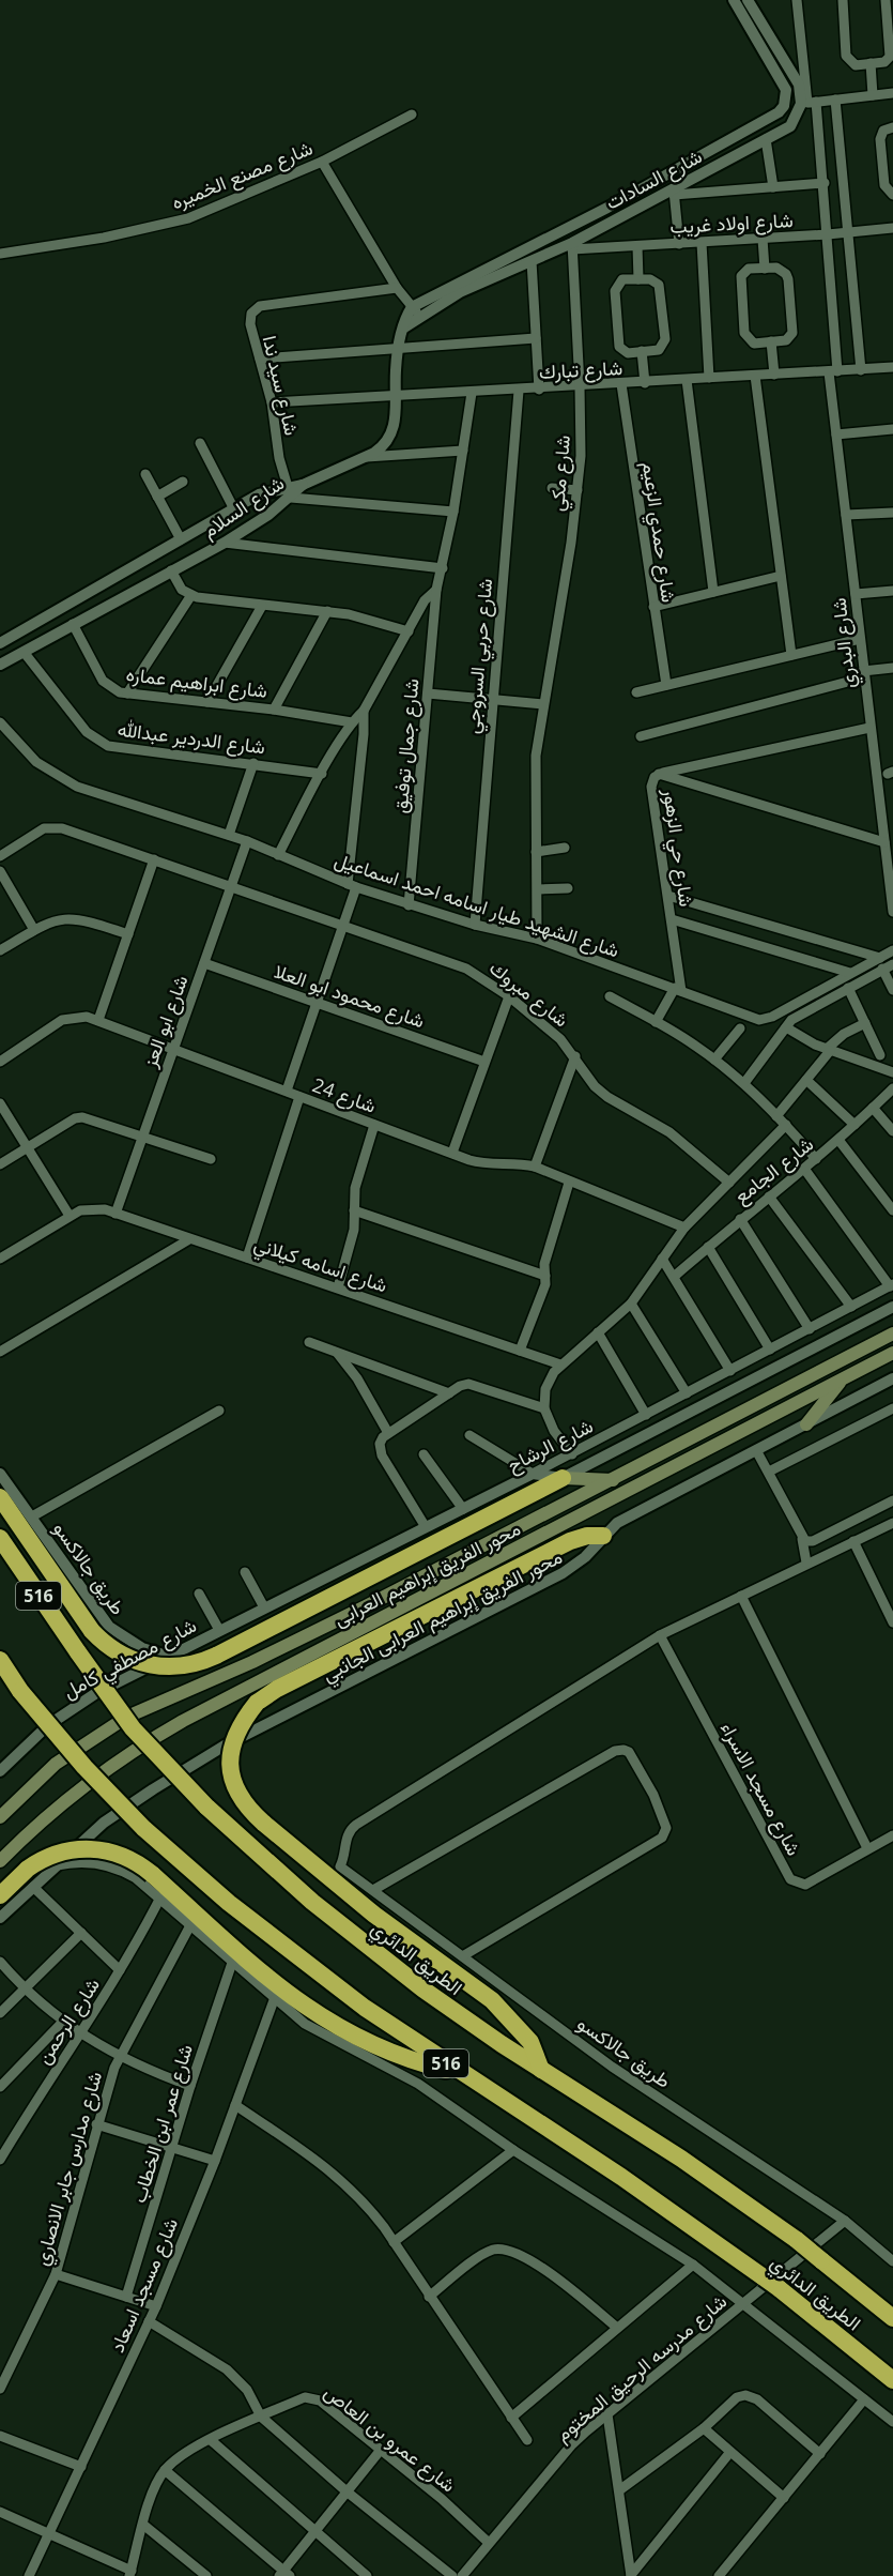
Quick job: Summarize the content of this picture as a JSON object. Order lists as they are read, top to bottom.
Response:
{
  "streets": {
    "highway": ["516", "الطريق الدائري"],
    "main road": ["محور الفريق إبراهيم العرابى"],
    "street": [
      "شارع مصنع الخميره",
      "شارع السادات",
      "شارع اولاد غريب",
      "شارع تبارك",
      "شارع سيد ندا",
      "شارع مكي",
      "شارع السلام",
      "شارع حمدي الزعيم",
      "شارع البدري",
      "شارع حربي السروجي",
      "شارع ابراهيم عماره",
      "شارع الدردير عبدالله",
      "شارع جمال توفيق",
      "شارع حي الزهور",
      "شارع الشهيد طيار اسامه احمد اسماعيل",
      "شارع مبروك",
      "شارع محمود ابو العلا",
      "شارع ابو العز",
      "شارع 24",
      "شارع الجامع",
      "شارع اسامه كيلاني",
      "شارع الرشاح",
      "طريق جالاكسو",
      "محور الفريق إبراهيم العرابى الجانبي",
      "شارع مصطفي كامل",
      "شارع مسجد الاسراء",
      "شارع الرحمن",
      "شارع عمر ابن الخطاب",
      "شارع مدارس جابر الانصاري",
      "شارع مسجد اسعاد",
      "شارع مدرسه الرحيق المختوم",
      "شارع عمرو بن العاص"
    ]
  },
  "crossings": [
    ["شارع السادات", "شارع اولاد غريب"],
    ["شارع السادات", "شارع مكي"],
    ["شارع السادات", "شارع البدري"],
    ["شارع اولاد غريب", "شارع مكي"],
    ["شارع اولاد غريب", "شارع البدري"],
    ["شارع تبارك", "شارع سيد ندا"],
    ["شارع تبارك", "شارع مكي"],
    ["شارع تبارك", "شارع حمدي الزعيم"],
    ["شارع تبارك", "شارع البدري"],
    ["شارع تبارك", "شارع حربي السروجي"],
    ["شارع سيد ندا", "شارع السلام"],
    ["شارع مكي", "شارع الشهيد طيار اسامه احمد اسماعيل"],
    ["شارع السلام", "شارع ابراهيم عماره"],
    ["شارع السلام", "شارع الدردير عبدالله"],
    ["شارع البدري", "شارع حي الزهور"],
    ["شارع حربي السروجي", "شارع الشهيد طيار اسامه احمد اسماعيل"],
    ["شارع جمال توفيق", "شارع الشهيد طيار اسامه احمد اسماعيل"],
    ["شارع حي الزهور", "شارع الشهيد طيار اسامه احمد اسماعيل"],
    ["شارع الشهيد طيار اسامه احمد اسماعيل", "شارع ابو العز"],
    ["شارع مبروك", "شارع ابو العز"],
    ["شارع محمود ابو العلا", "شارع ابو العز"],
    ["شارع ابو العز", "شارع 24"],
    ["شارع ابو العز", "شارع اسامه كيلاني"],
    ["شارع الرشاح", "شارع مصطفي كامل"],
    ["طريق جالاكسو", "شارع مصطفي كامل"],
    ["طريق جالاكسو", "شارع مسجد الاسراء"],
    ["طريق جالاكسو", "شارع مدرسه الرحيق المختوم"],
    ["شارع مدرسه الرحيق المختوم", "شارع عمرو بن العاص"]
  ]
}
